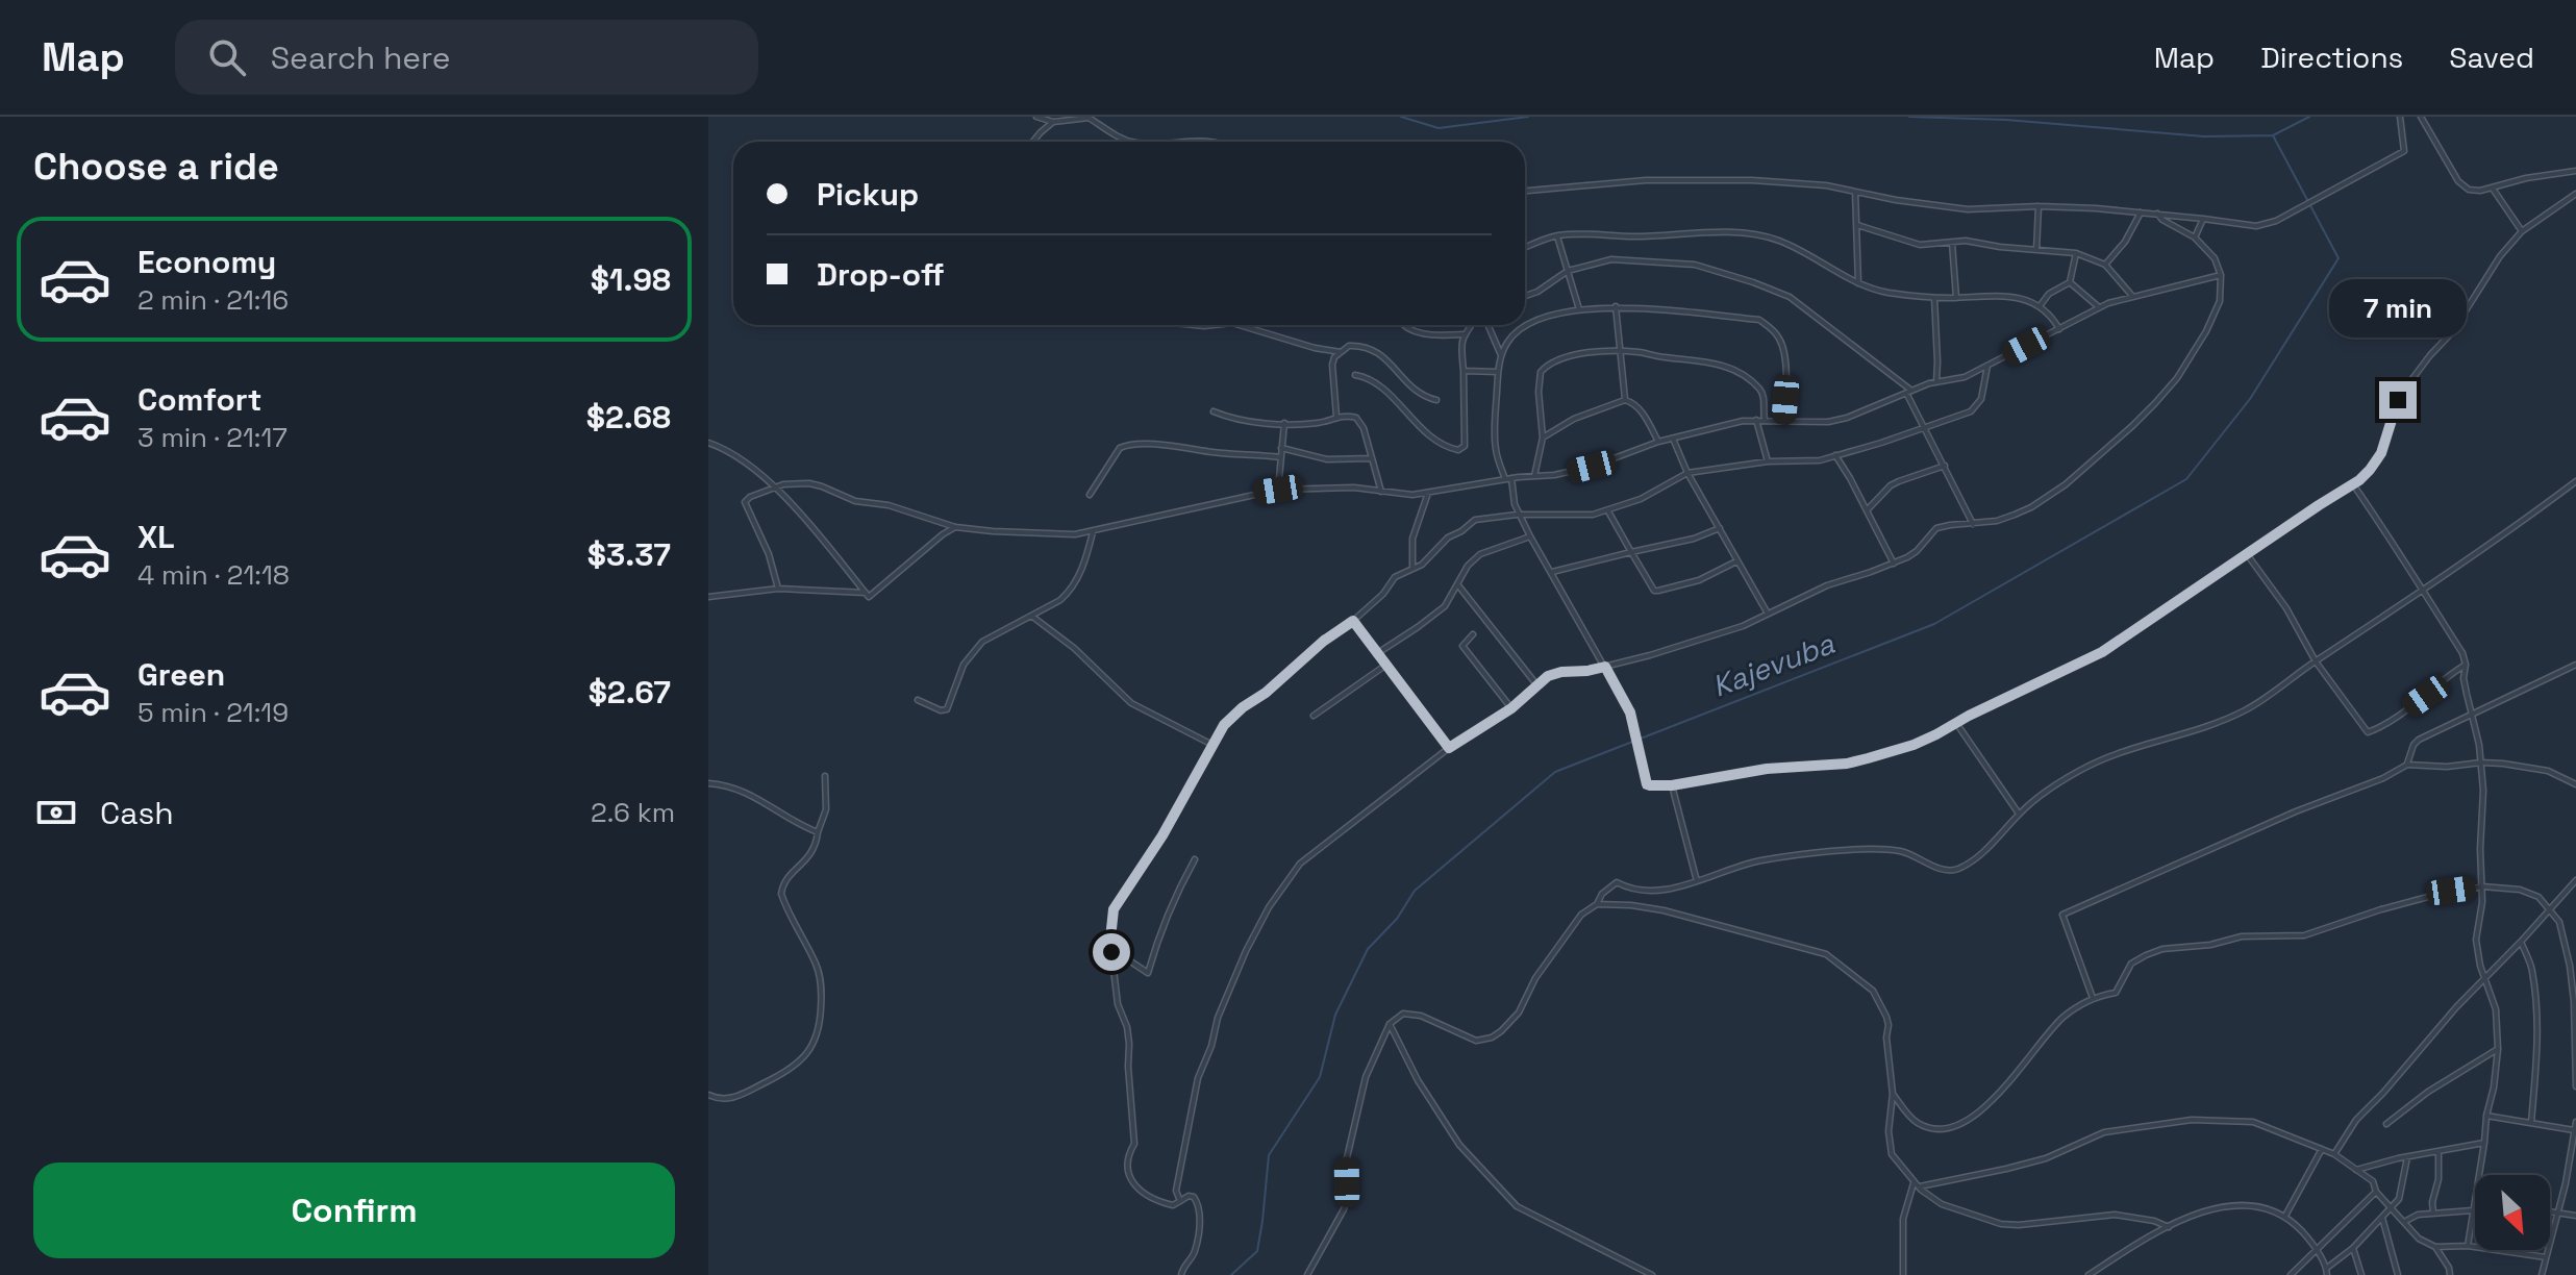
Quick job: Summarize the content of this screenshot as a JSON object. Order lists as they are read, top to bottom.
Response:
{
  "water": ["Kajevuba"],
  "north": "bottom right",
  "page": {
    "header": "Map",
    "search": "Search here",
    "nav": ["Map", "Directions", "Saved"],
    "heading": "Choose a ride",
    "banner": ["Pickup", "Drop-off"],
    "list": [
      {
        "name": "Economy",
        "note": "2 min · 21:16",
        "value": "$1.98"
      },
      {
        "name": "Comfort",
        "note": "3 min · 21:17",
        "value": "$2.68"
      },
      {
        "name": "XL",
        "note": "4 min · 21:18",
        "value": "$3.37"
      },
      {
        "name": "Green",
        "note": "5 min · 21:19",
        "value": "$2.67"
      }
    ],
    "bubble": "7 min",
    "pay": ["Cash", "2.6 km"],
    "buttons": "Confirm"
  }
}
